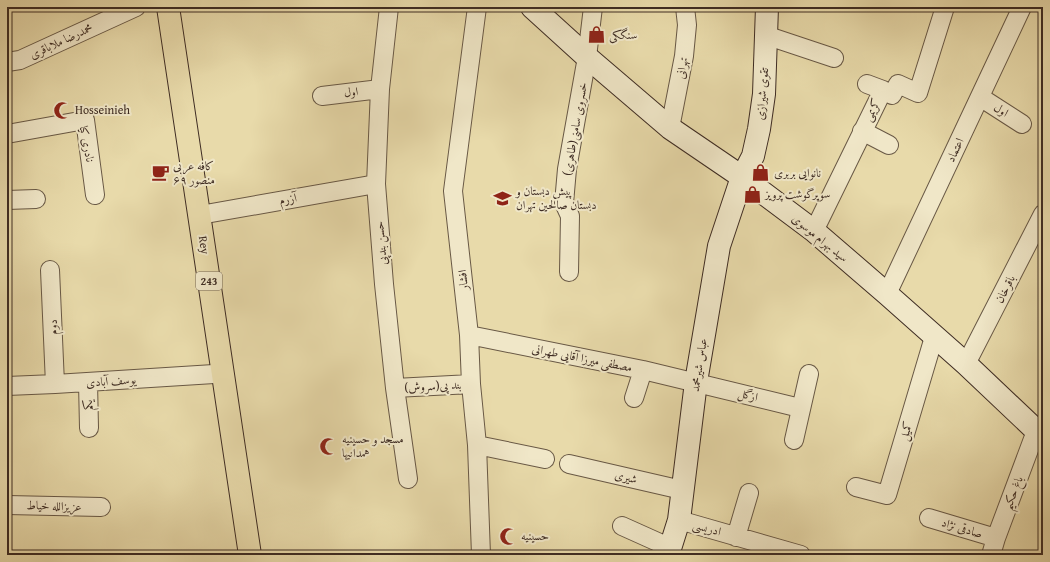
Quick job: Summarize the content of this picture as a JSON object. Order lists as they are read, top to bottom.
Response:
{
  "streets": {
    "main road": ["Rey", "243"],
    "street": [
      "محمدرضا ملاباقری",
      "تهرانی",
      "اول",
      "تقوی شیرازی",
      "کریمی",
      "خسروی سامنی(طاهری)",
      "نادری کیا",
      "اعتماد",
      "آزرم",
      "سید بهرام موسوی",
      "حسن بندپی",
      "افشار",
      "باقرخان",
      "دوم",
      "مصطفی میرزا آقایی طهرانی",
      "عباس شیرمحمد",
      "یوسف آبادی",
      "بند پی(سروش)",
      "ازگل",
      "یکم",
      "کمیل",
      "شیری",
      "باغ حکیم",
      "عزیزالله خیاط",
      "ادریسی",
      "صادقی نژاد"
    ]
  },
  "crossings": [
    ["تهرانی", "سید بهرام موسوی"],
    ["اول", "اعتماد"],
    ["اول", "حسن بندپی"],
    ["تقوی شیرازی", "سید بهرام موسوی"],
    ["تقوی شیرازی", "عباس شیرمحمد"],
    ["کریمی", "سید بهرام موسوی"],
    ["خسروی سامنی(طاهری)", "سید بهرام موسوی"],
    ["اعتماد", "سید بهرام موسوی"],
    ["آزرم", "حسن بندپی"],
    ["آزرم", "Rey"],
    ["سید بهرام موسوی", "باقرخان"],
    ["سید بهرام موسوی", "عباس شیرمحمد"],
    ["سید بهرام موسوی", "کمیل"],
    ["سید بهرام موسوی", "باغ حکیم"],
    ["حسن بندپی", "بند پی(سروش)"],
    ["افشار", "مصطفی میرزا آقایی طهرانی"],
    ["افشار", "بند پی(سروش)"],
    ["دوم", "یوسف آبادی"],
    ["مصطفی میرزا آقایی طهرانی", "عباس شیرمحمد"],
    ["مصطفی میرزا آقایی طهرانی", "ازگل"],
    ["عباس شیرمحمد", "ازگل"],
    ["عباس شیرمحمد", "شیری"],
    ["عباس شیرمحمد", "ادریسی"],
    ["یوسف آبادی", "یکم"],
    ["باغ حکیم", "صادقی نژاد"]
  ],
  "places": {
    "shop": ["سنگکی", "نانوایی بربری", "سوپرگوشت پرویز"],
    "mosque": ["Hosseinieh", "مسجد و حسینیه همدانیها", "حسینیه"],
    "cafe": ["کافه عربی منصور ۶۹"],
    "school or university": ["پیش دبستان و دبستان صالحین تهران"]
  }
}
